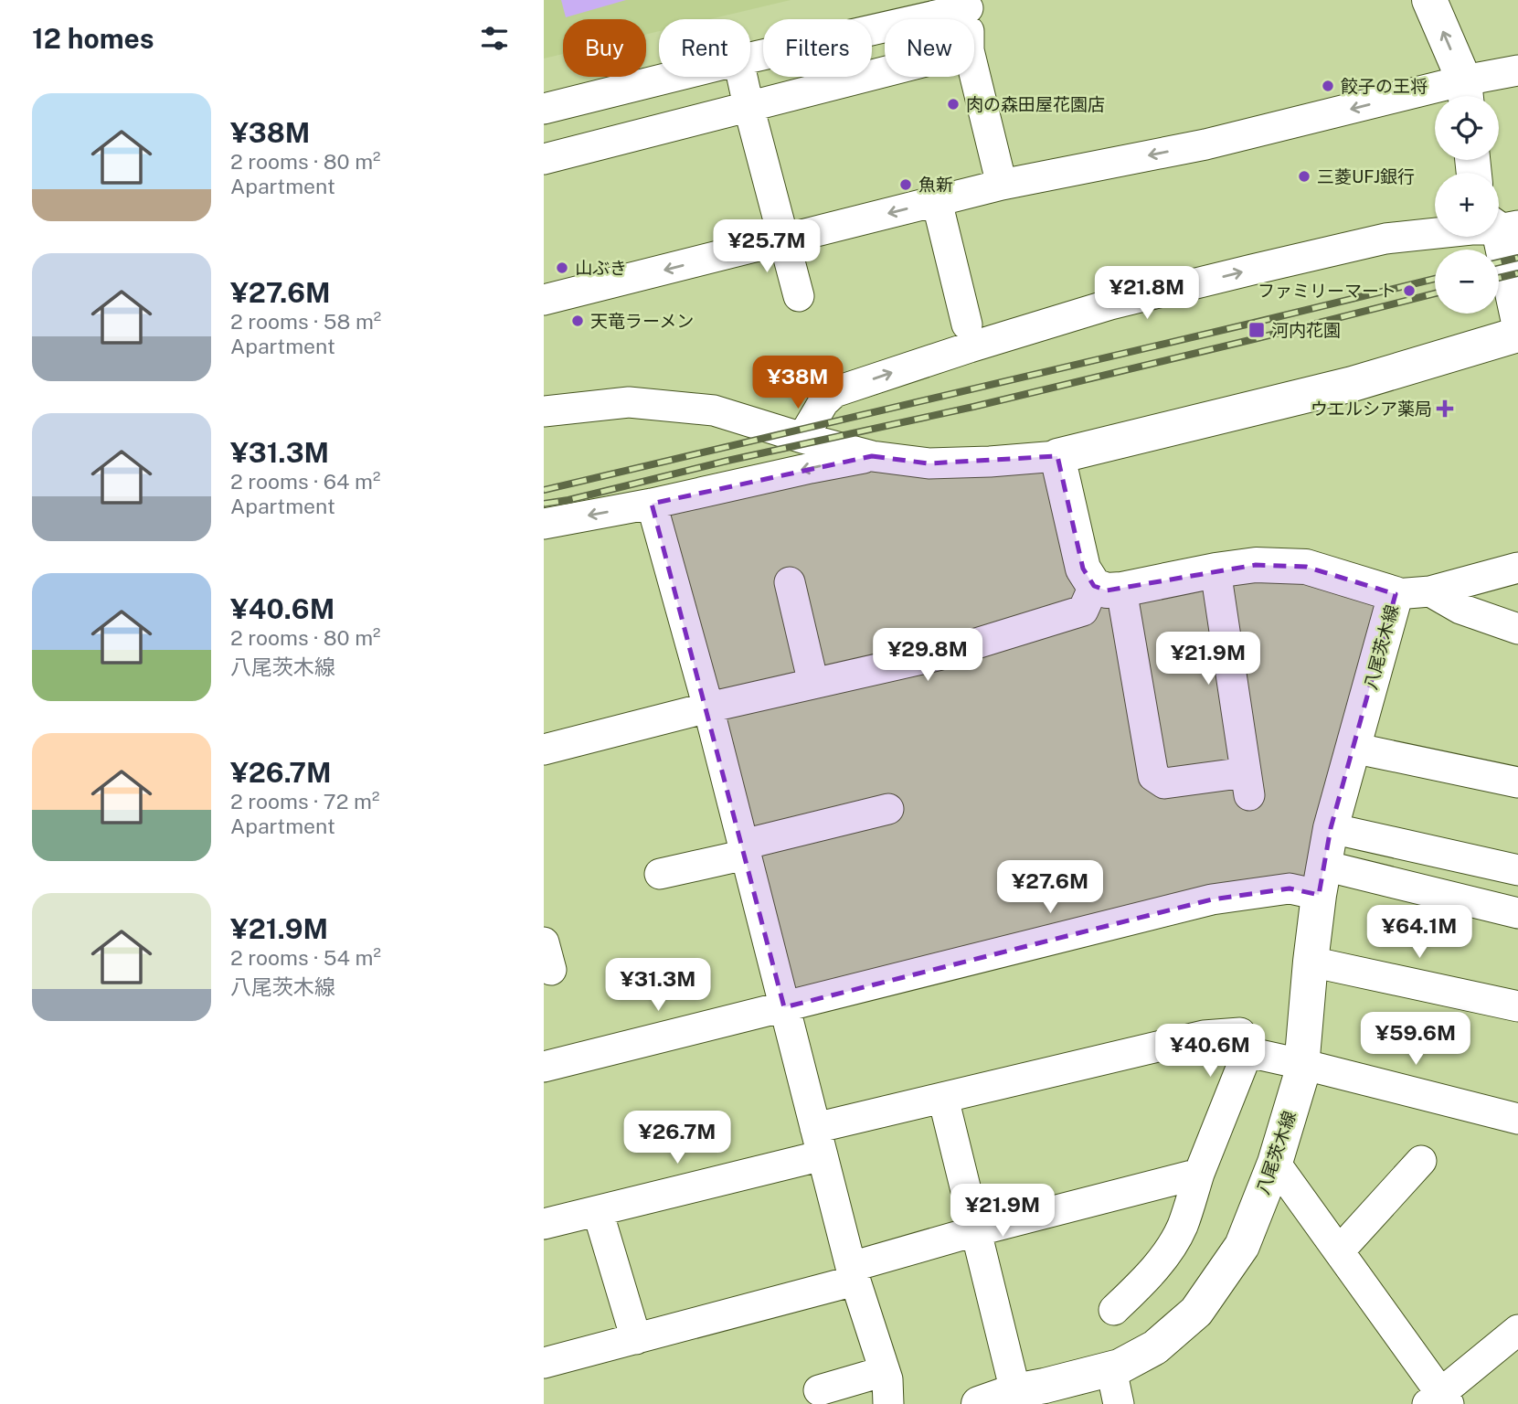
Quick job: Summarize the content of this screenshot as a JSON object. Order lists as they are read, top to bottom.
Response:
{
  "streets": {
    "main road": ["八尾茨木線"]
  },
  "places": {
    "other": [
      "餃子の王将",
      "肉の森田屋花園店",
      "三菱UFJ銀行",
      "魚新",
      "山ぶき",
      "ファミリーマート",
      "天竜ラーメン"
    ],
    "transit": ["河内花園"],
    "health": ["ウエルシア薬局"]
  },
  "page": {
    "heading": "12 homes",
    "chip": [
      "Buy",
      "Rent",
      "Filters",
      "New"
    ],
    "list": [
      {
        "name": "¥38M",
        "note": "2 rooms · 80 m² · Apartment"
      },
      {
        "name": "¥27.6M",
        "note": "2 rooms · 58 m² · Apartment"
      },
      {
        "name": "¥31.3M",
        "note": "2 rooms · 64 m² · Apartment"
      },
      {
        "name": "¥40.6M",
        "note": "2 rooms · 80 m² · 八尾茨木線"
      },
      {
        "name": "¥26.7M",
        "note": "2 rooms · 72 m² · Apartment"
      },
      {
        "name": "¥21.9M",
        "note": "2 rooms · 54 m² · 八尾茨木線"
      }
    ],
    "map_buttons": ["+", "−"],
    "price": [
      "¥25.7M",
      "¥21.8M",
      "¥38M",
      "¥29.8M",
      "¥21.9M",
      "¥27.6M",
      "¥64.1M",
      "¥31.3M",
      "¥59.6M",
      "¥40.6M",
      "¥26.7M",
      "¥21.9M"
    ]
  }
}
